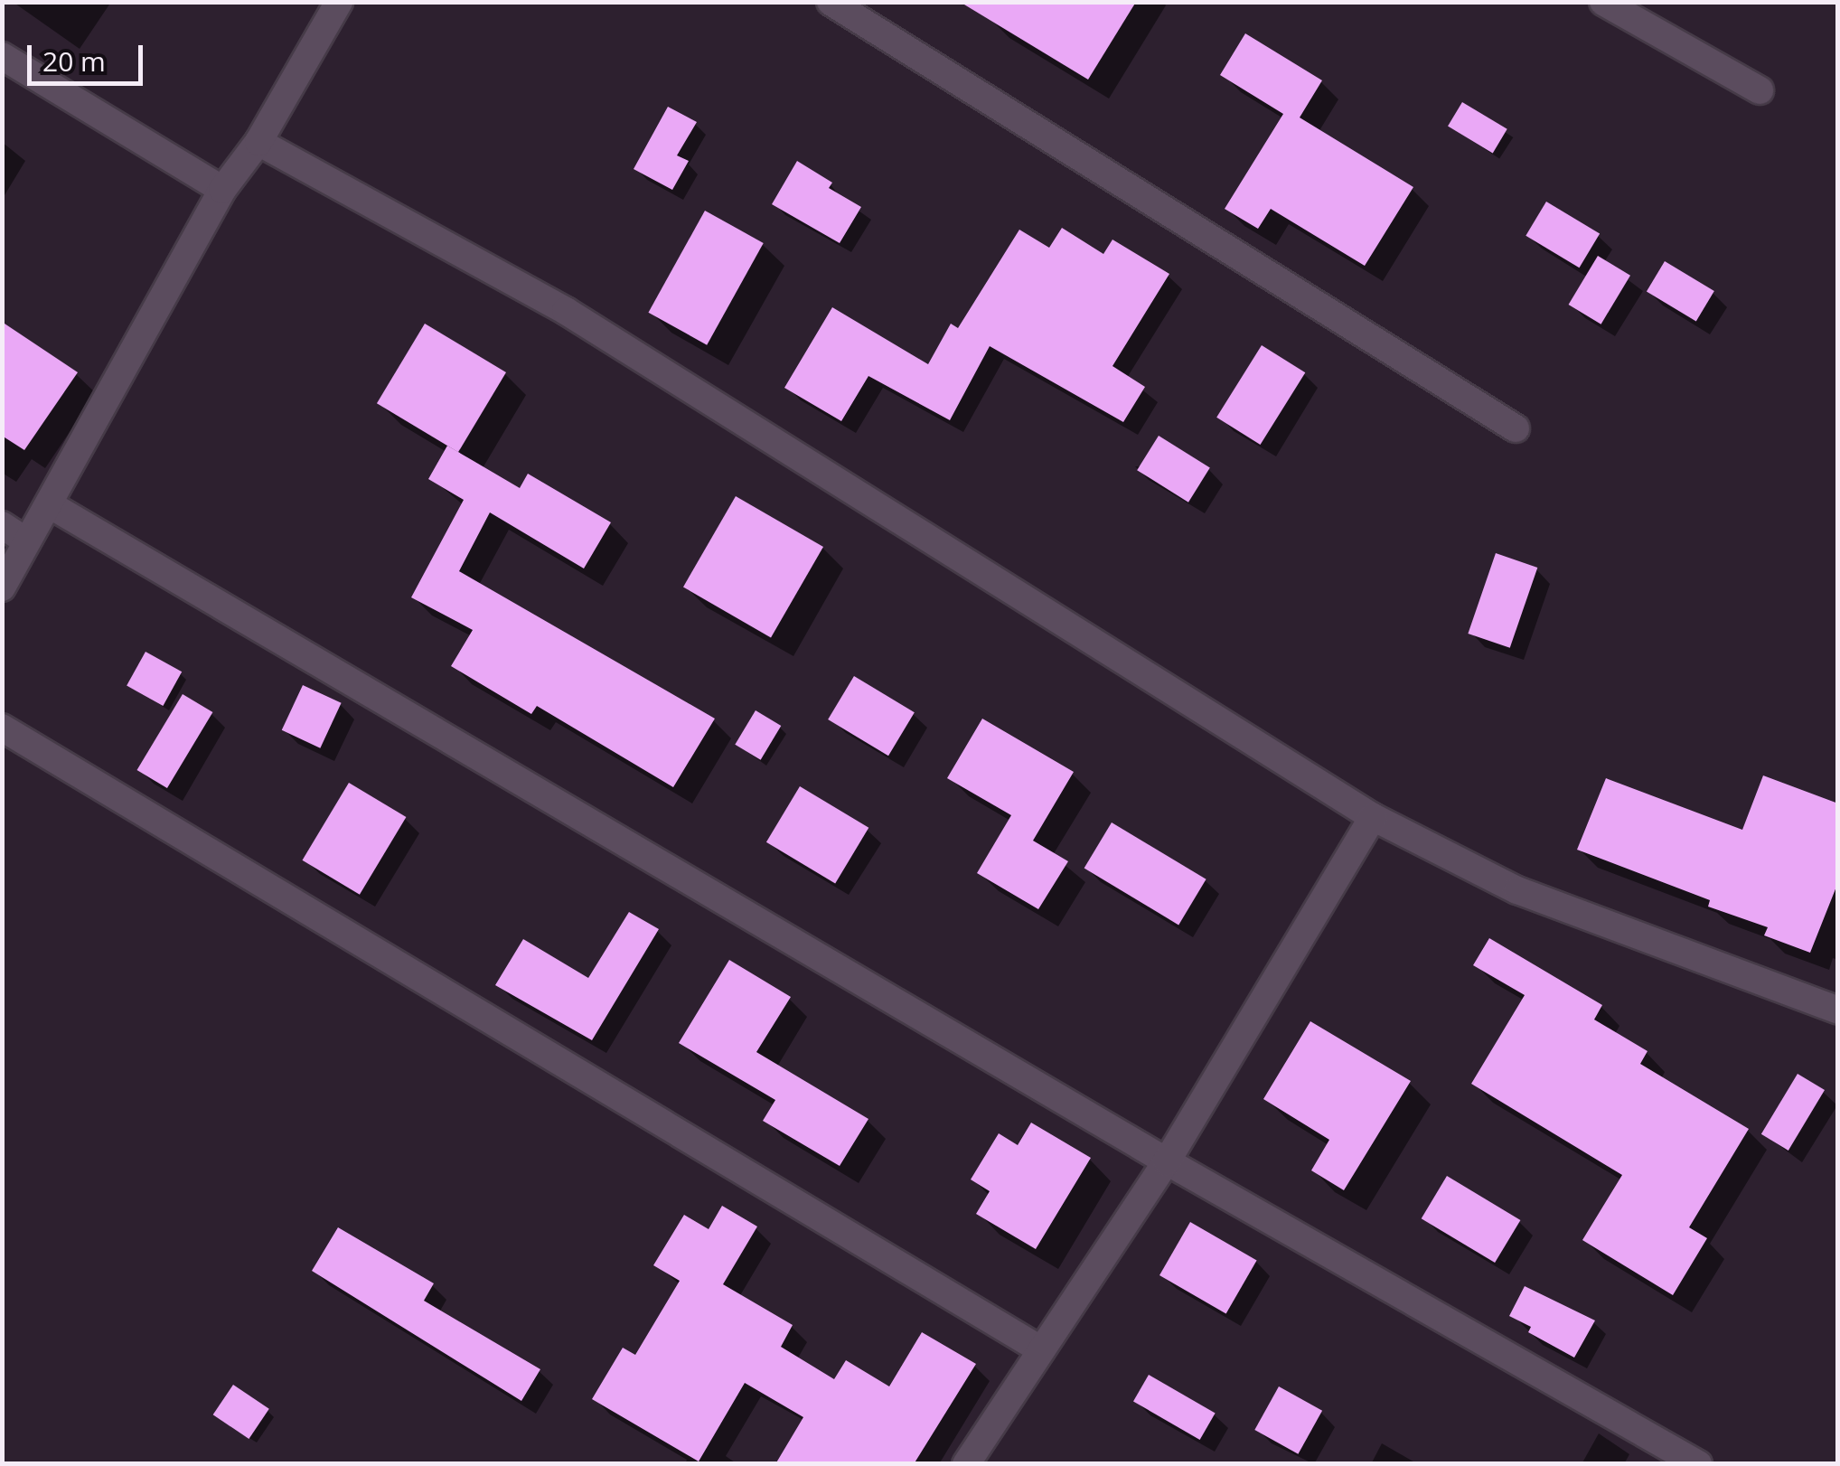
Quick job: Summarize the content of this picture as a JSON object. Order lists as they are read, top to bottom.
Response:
{
  "scale_bar": "20 m"
}
